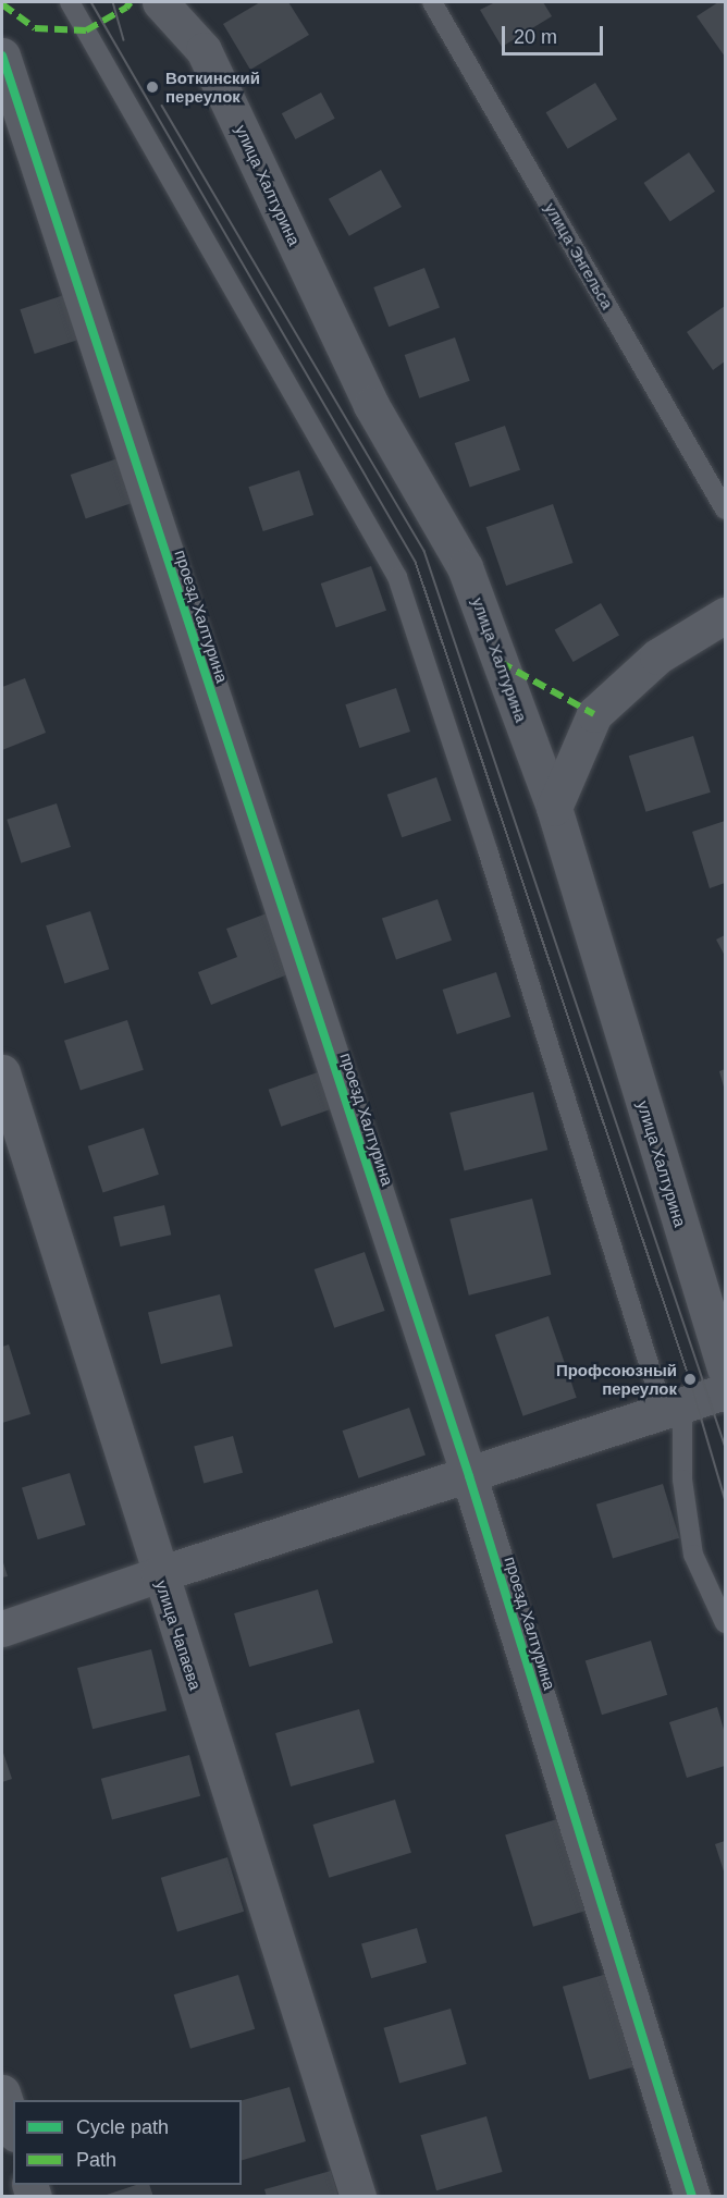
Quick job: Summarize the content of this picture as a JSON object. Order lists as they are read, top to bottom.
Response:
{
  "streets": {
    "street": ["улица Халтурина", "проезд Халтурина", "улица Чапаева"],
    "lane": ["улица Энгельса"]
  },
  "places": ["Воткинский переулок", "Профсоюзный переулок"],
  "legend": ["Cycle path", "Path"],
  "scale_bar": "20 m"
}
